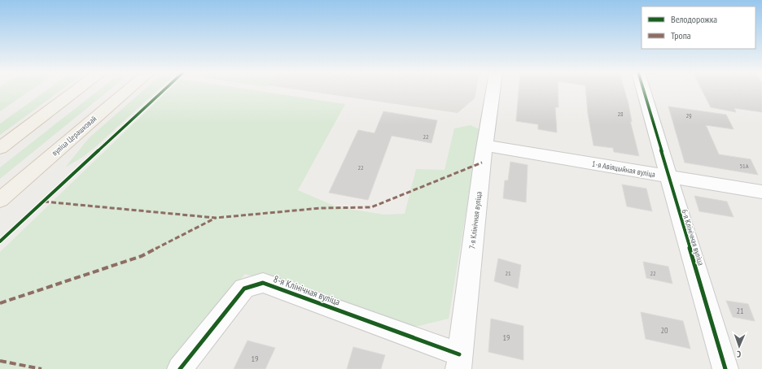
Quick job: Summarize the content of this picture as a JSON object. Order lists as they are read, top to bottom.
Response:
{
  "streets": {
    "main road": ["вуліца Церашковай"],
    "street": [
      "1-я Авіяцыйная вуліца",
      "7-я Клінічная вуліца",
      "6-я Клінічная вуліца",
      "8-я Клінічная вуліца"
    ]
  },
  "crossings": [
    ["1-я Авіяцыйная вуліца", "7-я Клінічная вуліца"],
    ["1-я Авіяцыйная вуліца", "6-я Клінічная вуліца"],
    ["7-я Клінічная вуліца", "8-я Клінічная вуліца"]
  ],
  "house_numbers": [
    "28",
    "29",
    "22",
    "51А",
    "22",
    "21",
    "22",
    "21",
    "20",
    "19",
    "19"
  ],
  "legend": ["Велодорожка", "Тропа"],
  "north": "bottom"
}
